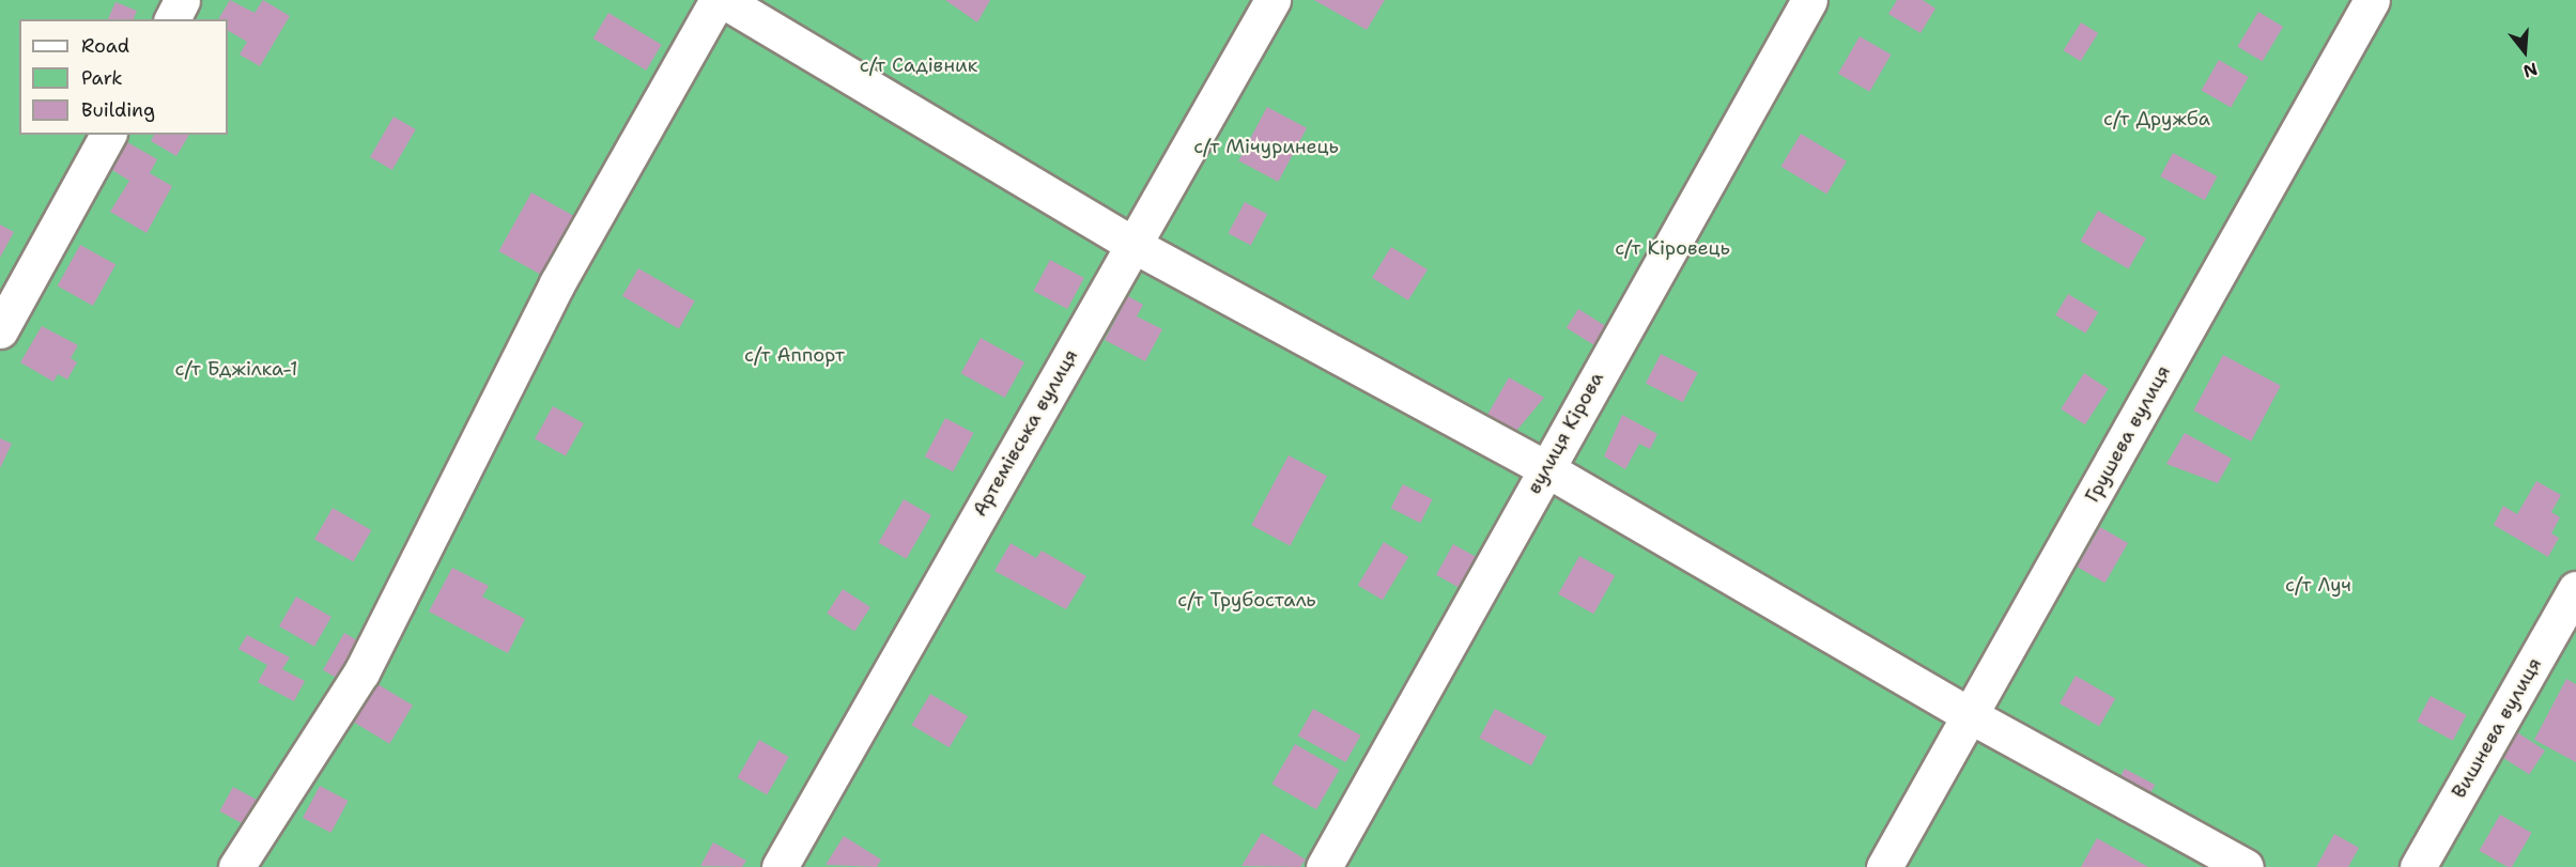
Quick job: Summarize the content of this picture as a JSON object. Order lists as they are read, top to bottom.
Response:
{
  "streets": {
    "street": [
      "Артемівська вулиця",
      "вулиця Кірова",
      "Грушева вулиця",
      "Вишнева вулиця"
    ]
  },
  "parks": [
    "с/т Садівник",
    "с/т Дружба",
    "с/т Мічуринець",
    "с/т Кіровець",
    "с/т Аппорт",
    "с/т Бджілка-1",
    "с/т Луч",
    "с/т Трубосталь"
  ],
  "legend": ["Road", "Park", "Building"],
  "north": "bottom"
}
